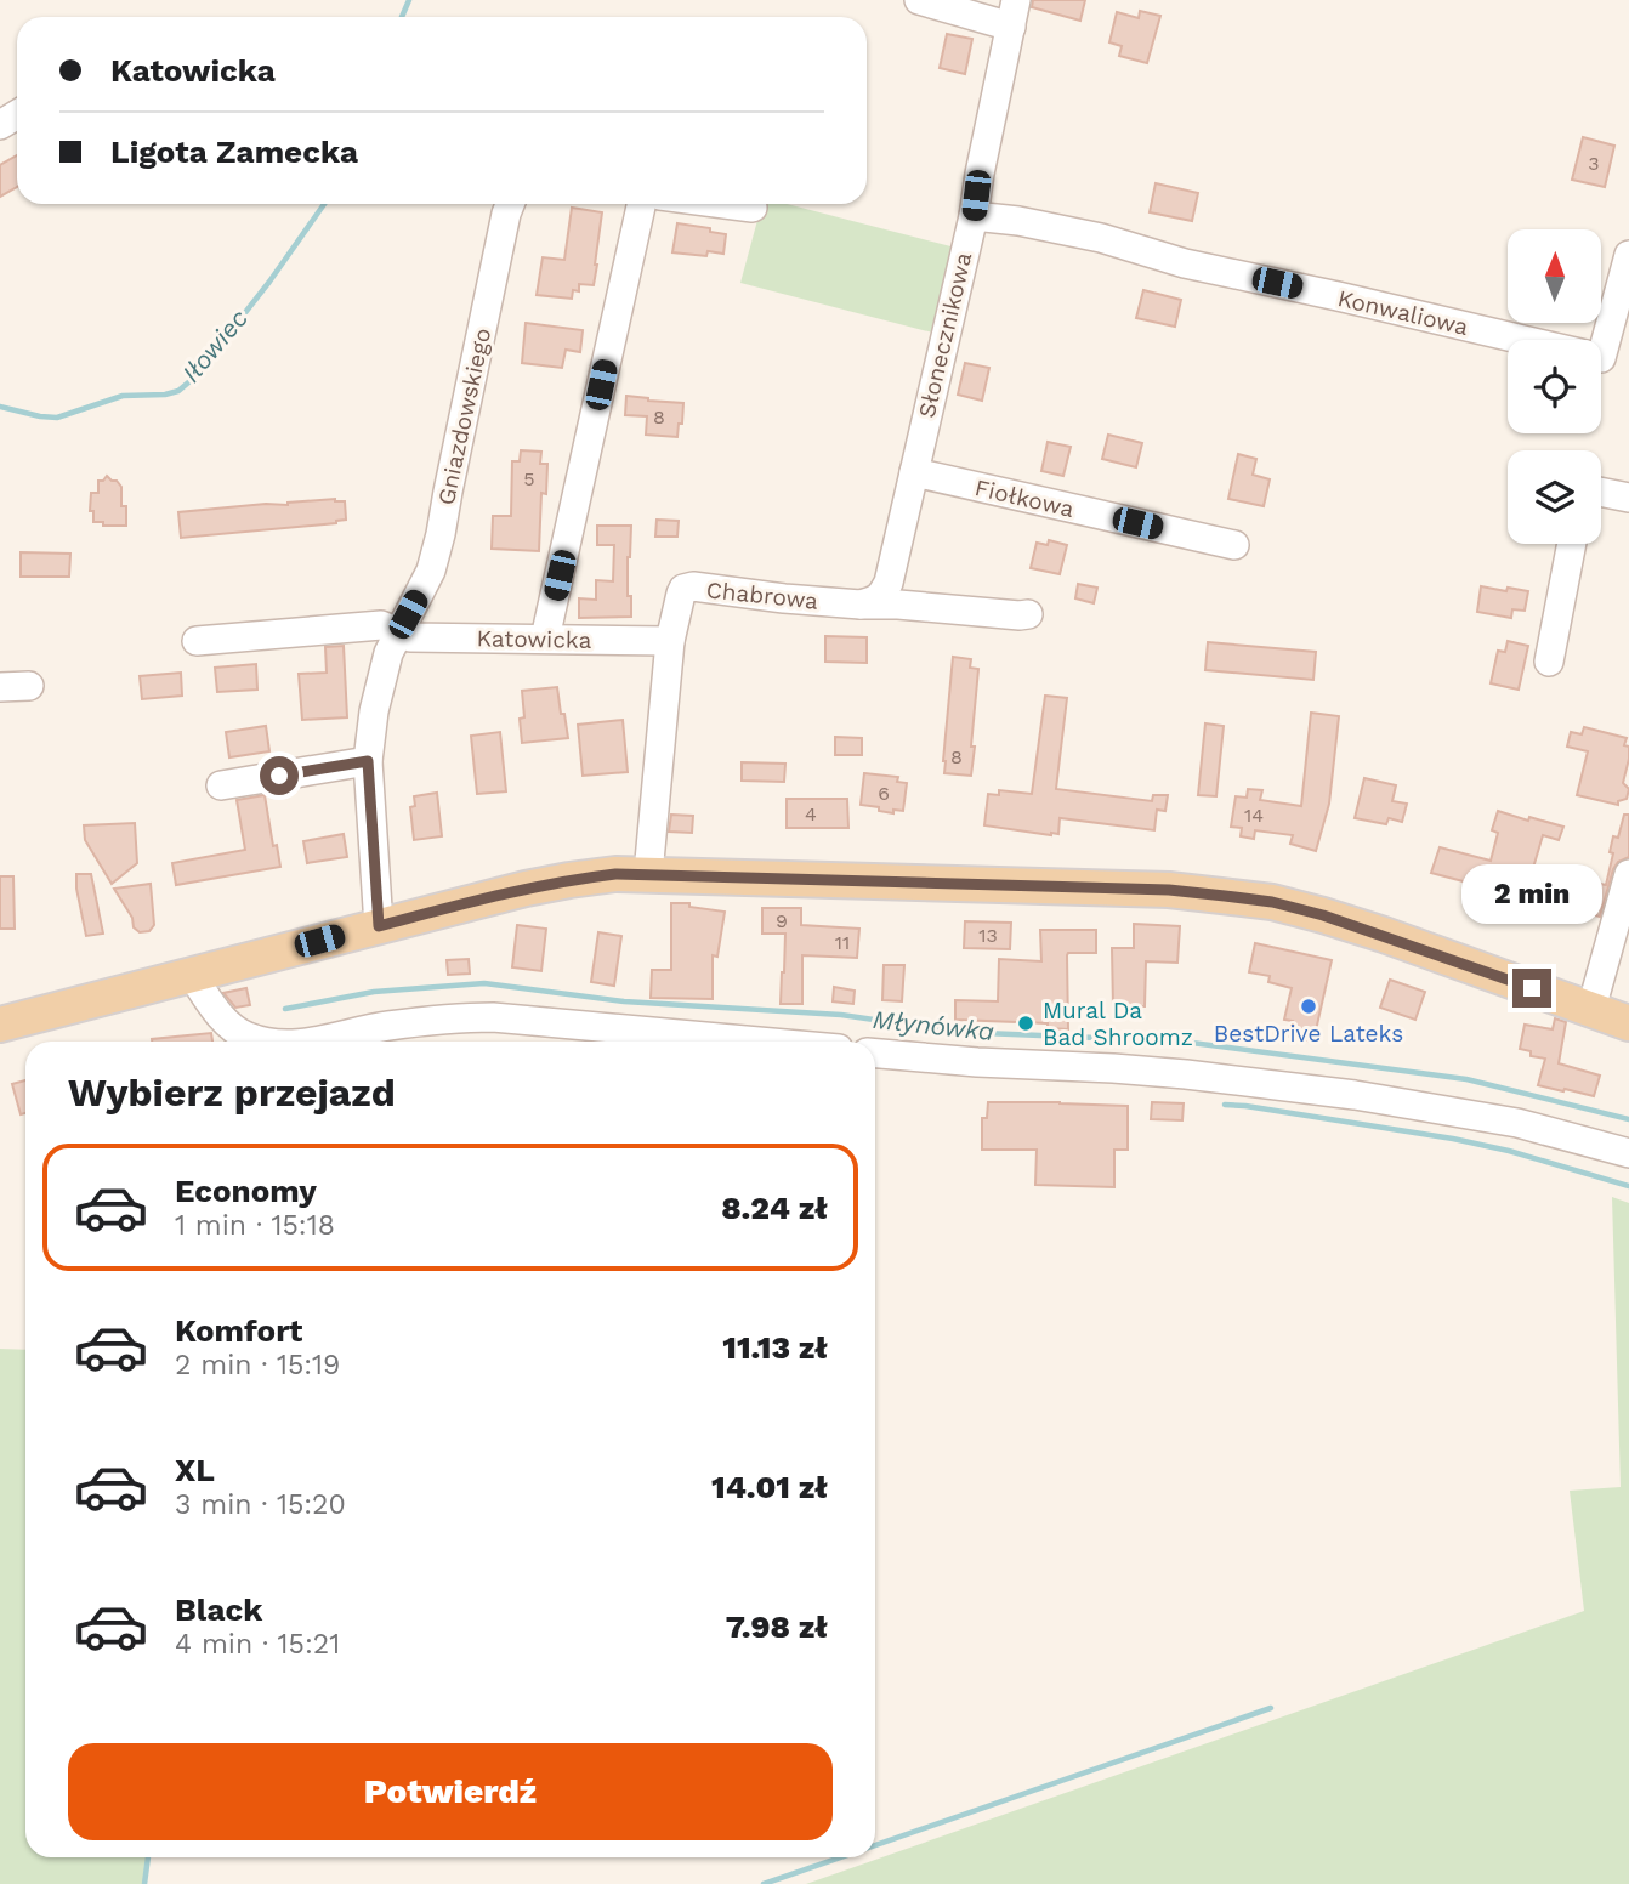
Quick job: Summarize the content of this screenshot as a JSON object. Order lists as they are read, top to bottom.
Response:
{
  "streets": {
    "street": [
      "Konwaliowa",
      "Słonecznikowa",
      "Gniazdowskiego",
      "Fiołkowa",
      "Chabrowa",
      "Katowicka"
    ]
  },
  "crossings": [
    ["Konwaliowa", "Słonecznikowa"],
    ["Słonecznikowa", "Fiołkowa"],
    ["Słonecznikowa", "Chabrowa"],
    ["Gniazdowskiego", "Katowicka"],
    ["Chabrowa", "Katowicka"]
  ],
  "water": ["Iłowiec", "Młynówka"],
  "places": ["BestDrive Lateks", "Mural Da Bad Shroomz"],
  "house_numbers": [
    "3",
    "8",
    "5",
    "8",
    "6",
    "4",
    "14",
    "9",
    "13",
    "11"
  ],
  "north": "top",
  "page": {
    "banner": ["Katowicka", "Ligota Zamecka"],
    "bubble": "2 min",
    "heading": "Wybierz przejazd",
    "list": [
      {
        "name": "Economy",
        "note": "1 min · 15:18",
        "value": "8.24 zł"
      },
      {
        "name": "Komfort",
        "note": "2 min · 15:19",
        "value": "11.13 zł"
      },
      {
        "name": "XL",
        "note": "3 min · 15:20",
        "value": "14.01 zł"
      },
      {
        "name": "Black",
        "note": "4 min · 15:21",
        "value": "7.98 zł"
      }
    ],
    "buttons": "Potwierdź"
  }
}
